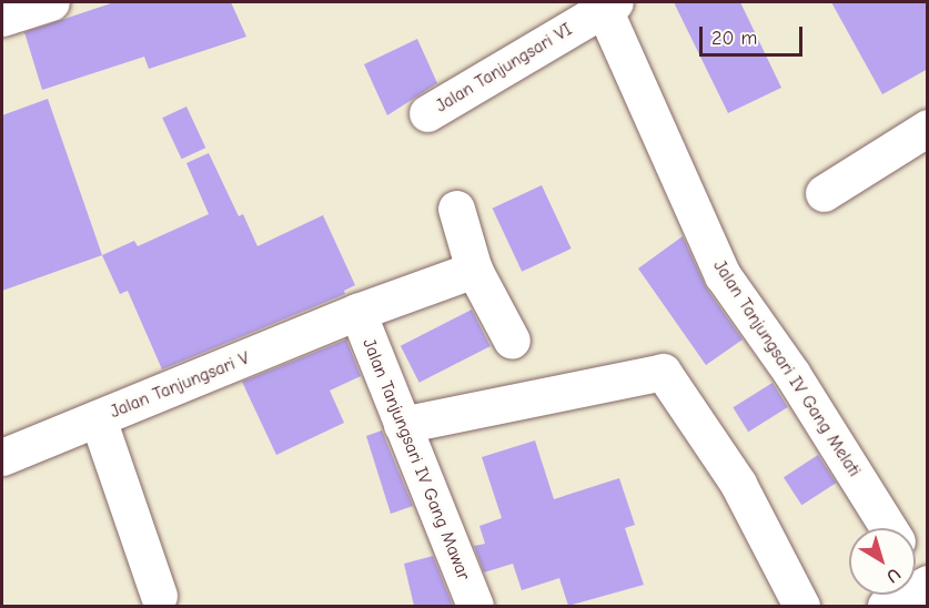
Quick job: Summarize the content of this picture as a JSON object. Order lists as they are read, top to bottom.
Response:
{
  "streets": {
    "street": [
      "Jalan Tanjungsari VI",
      "Jalan Tanjungsari IV Gang Melati",
      "Jalan Tanjungsari V",
      "Jalan Tanjungsari IV Gang Mawar"
    ]
  },
  "crossings": [
    ["Jalan Tanjungsari VI", "Jalan Tanjungsari IV Gang Melati"],
    ["Jalan Tanjungsari V", "Jalan Tanjungsari IV Gang Mawar"]
  ],
  "scale_bar": "20 m",
  "north": "bottom right"
}
